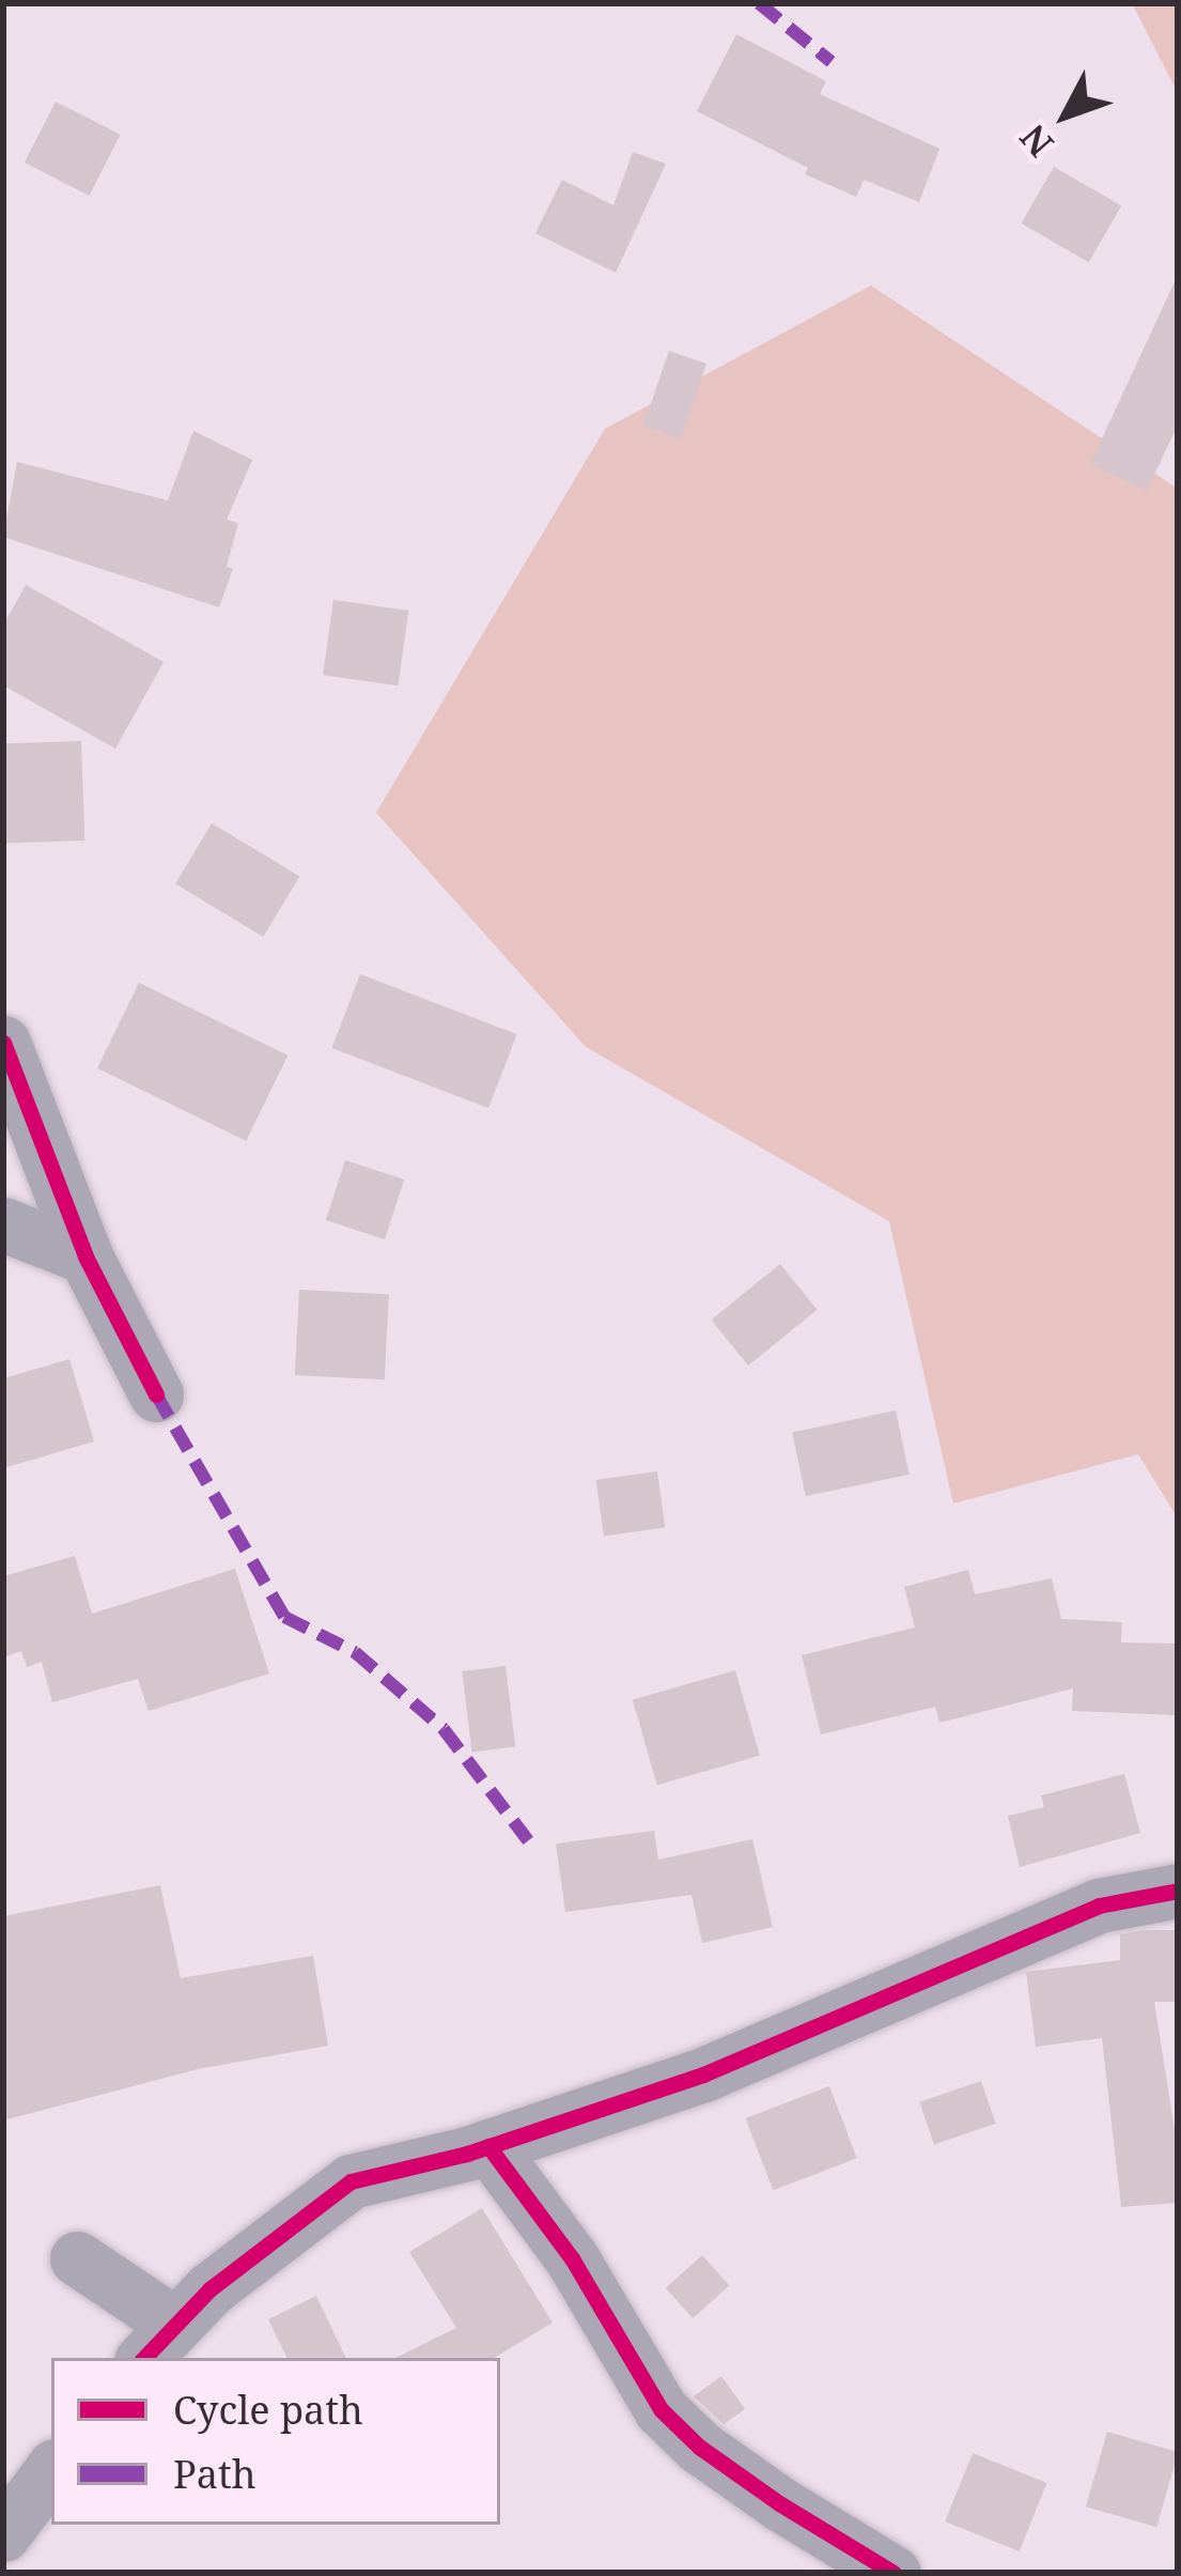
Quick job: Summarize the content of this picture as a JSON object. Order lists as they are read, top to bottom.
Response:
{
  "legend": ["Cycle path", "Path"],
  "north": "bottom left"
}
